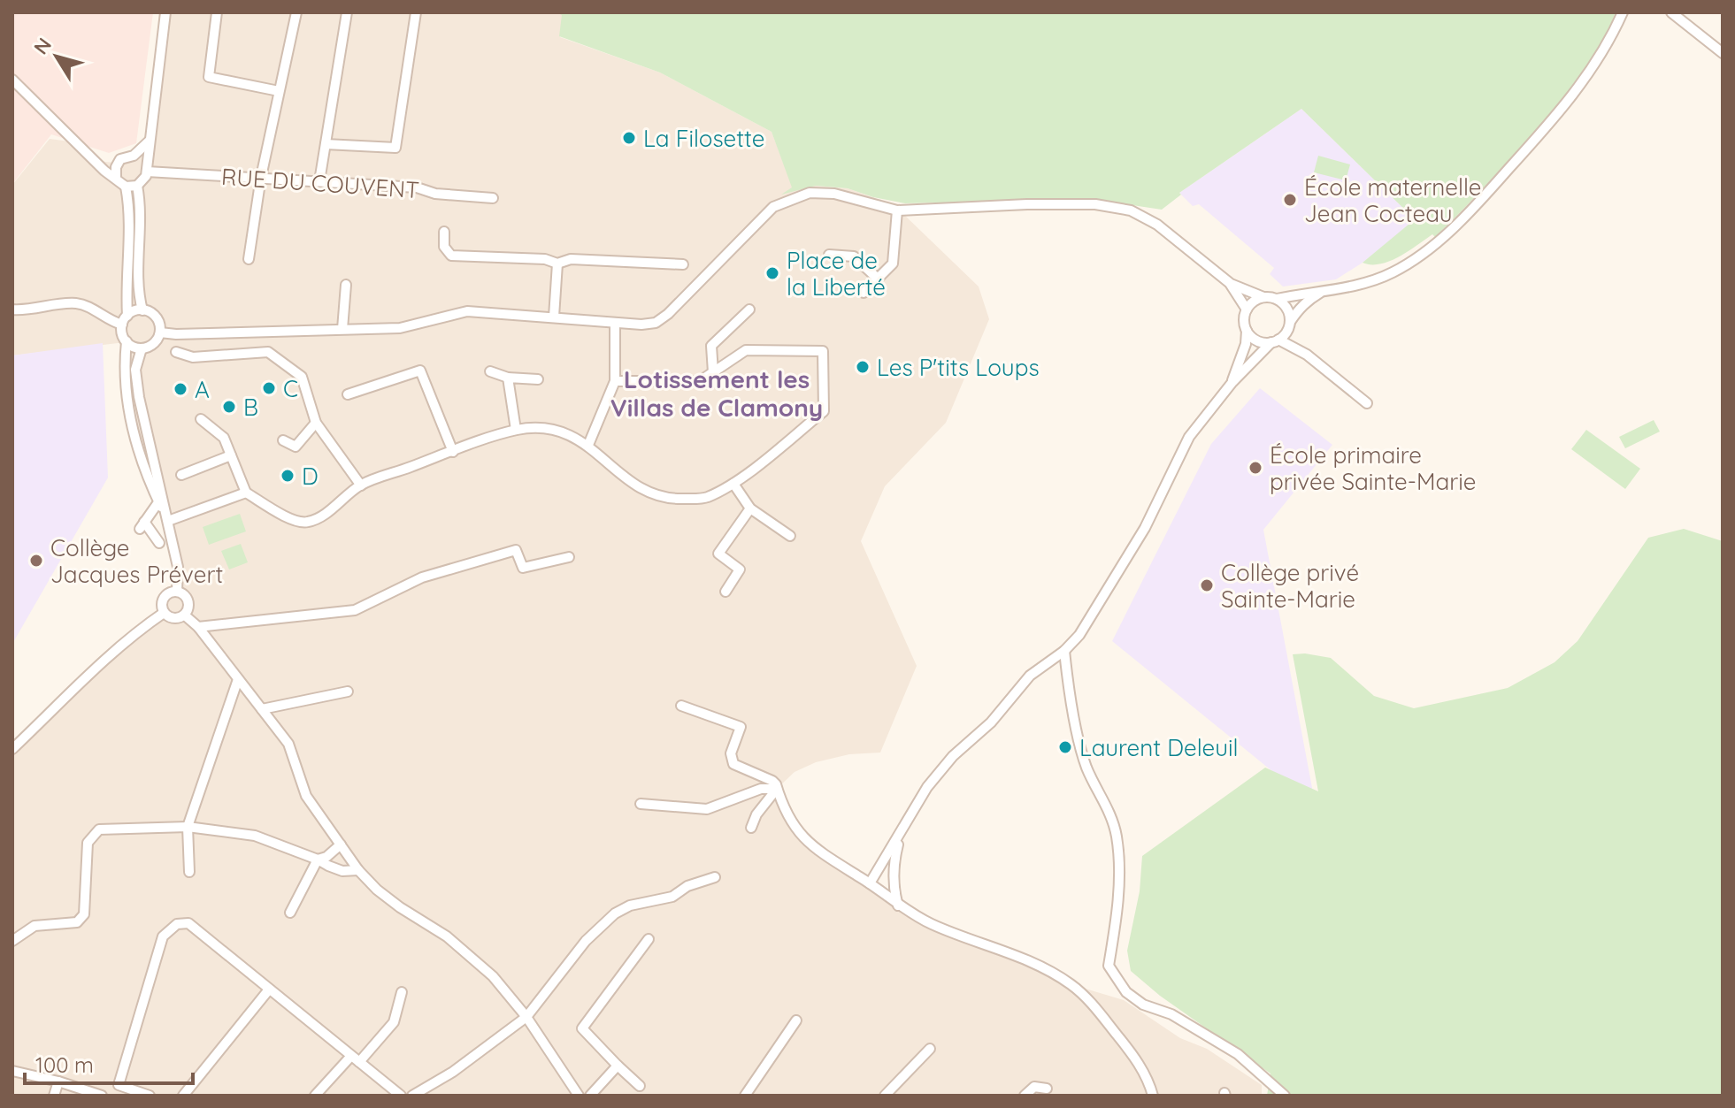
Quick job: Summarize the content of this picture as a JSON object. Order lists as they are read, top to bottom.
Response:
{
  "streets": {
    "street": ["RUE DU COUVENT"]
  },
  "districts": ["Lotissement les Villas de Clamony"],
  "places": [
    "La Filosette",
    "École maternelle Jean Cocteau",
    "Place de la Liberté",
    "Les P'tits Loups",
    "C",
    "A",
    "B",
    "École primaire privée Sainte-Marie",
    "D",
    "Collège Jacques Prévert",
    "Collège privé Sainte-Marie",
    "Laurent Deleuil"
  ],
  "scale_bar": "100 m",
  "north": "top left"
}
